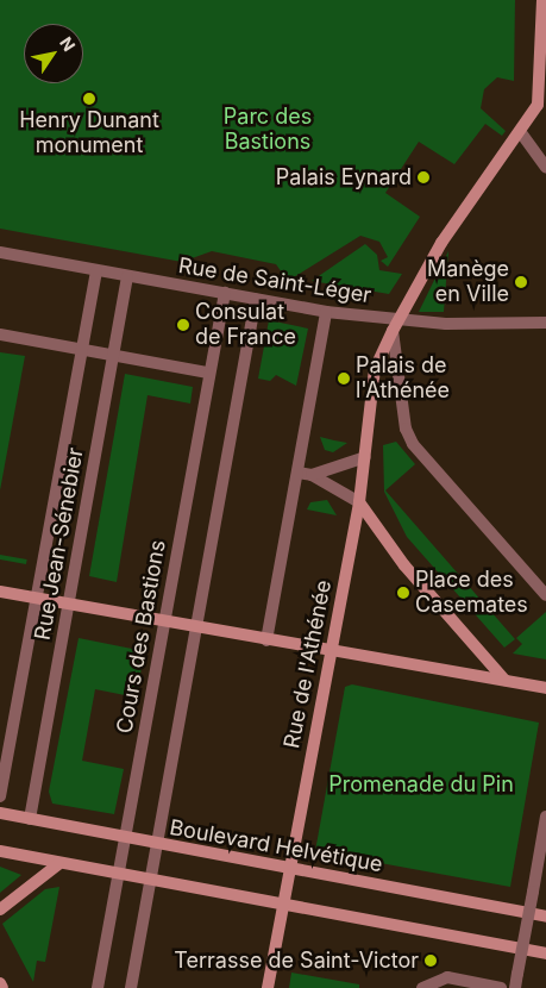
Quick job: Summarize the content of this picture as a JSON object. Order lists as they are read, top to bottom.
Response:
{
  "streets": {
    "street": [
      "Rue de Saint-Léger",
      "Rue Jean-Sénebier",
      "Cours des Bastions",
      "Rue de l'Athénée",
      "Boulevard Helvétique"
    ]
  },
  "crossings": [
    ["Rue de Saint-Léger", "Rue Jean-Sénebier"],
    ["Rue de Saint-Léger", "Cours des Bastions"],
    ["Rue Jean-Sénebier", "Boulevard Helvétique"],
    ["Cours des Bastions", "Boulevard Helvétique"],
    ["Rue de l'Athénée", "Boulevard Helvétique"]
  ],
  "parks": ["Parc des Bastions", "Promenade du Pin"],
  "places": [
    "Henry Dunant monument",
    "Palais Eynard",
    "Manège en Ville",
    "Consulat de France",
    "Palais de l'Athénée",
    "Place des Casemates",
    "Terrasse de Saint-Victor"
  ],
  "north": "top right"
}
